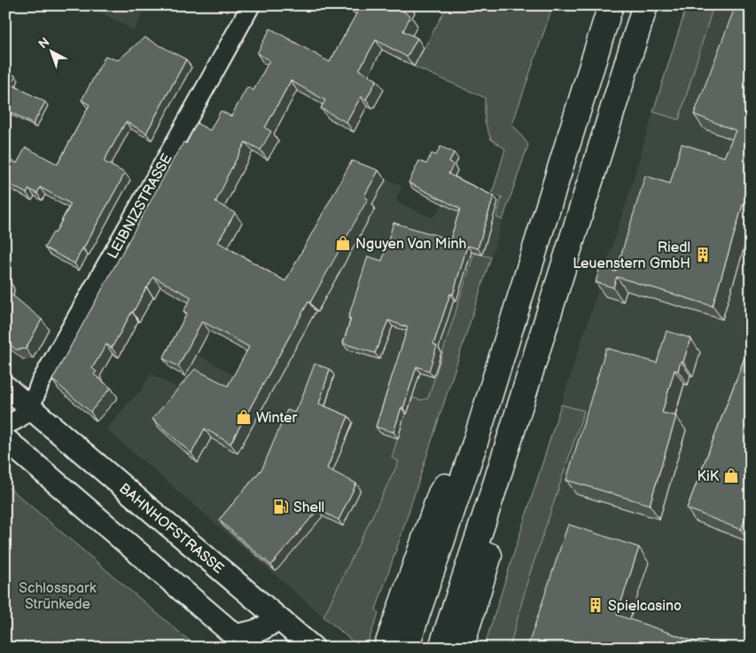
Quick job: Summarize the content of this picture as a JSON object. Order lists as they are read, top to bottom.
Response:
{
  "streets": {
    "street": ["LEIBNIZSTRASSE", "BAHNHOFSTRASSE"]
  },
  "crossings": [
    ["LEIBNIZSTRASSE", "BAHNHOFSTRASSE"]
  ],
  "parks": ["Schlosspark Strünkede"],
  "places": {
    "shop": ["Nguyen Van Minh", "Winter", "KiK"],
    "building": ["Riedl Leuenstern GmbH", "Spielcasino"],
    "fuel station": ["Shell"]
  },
  "north": "top left"
}
